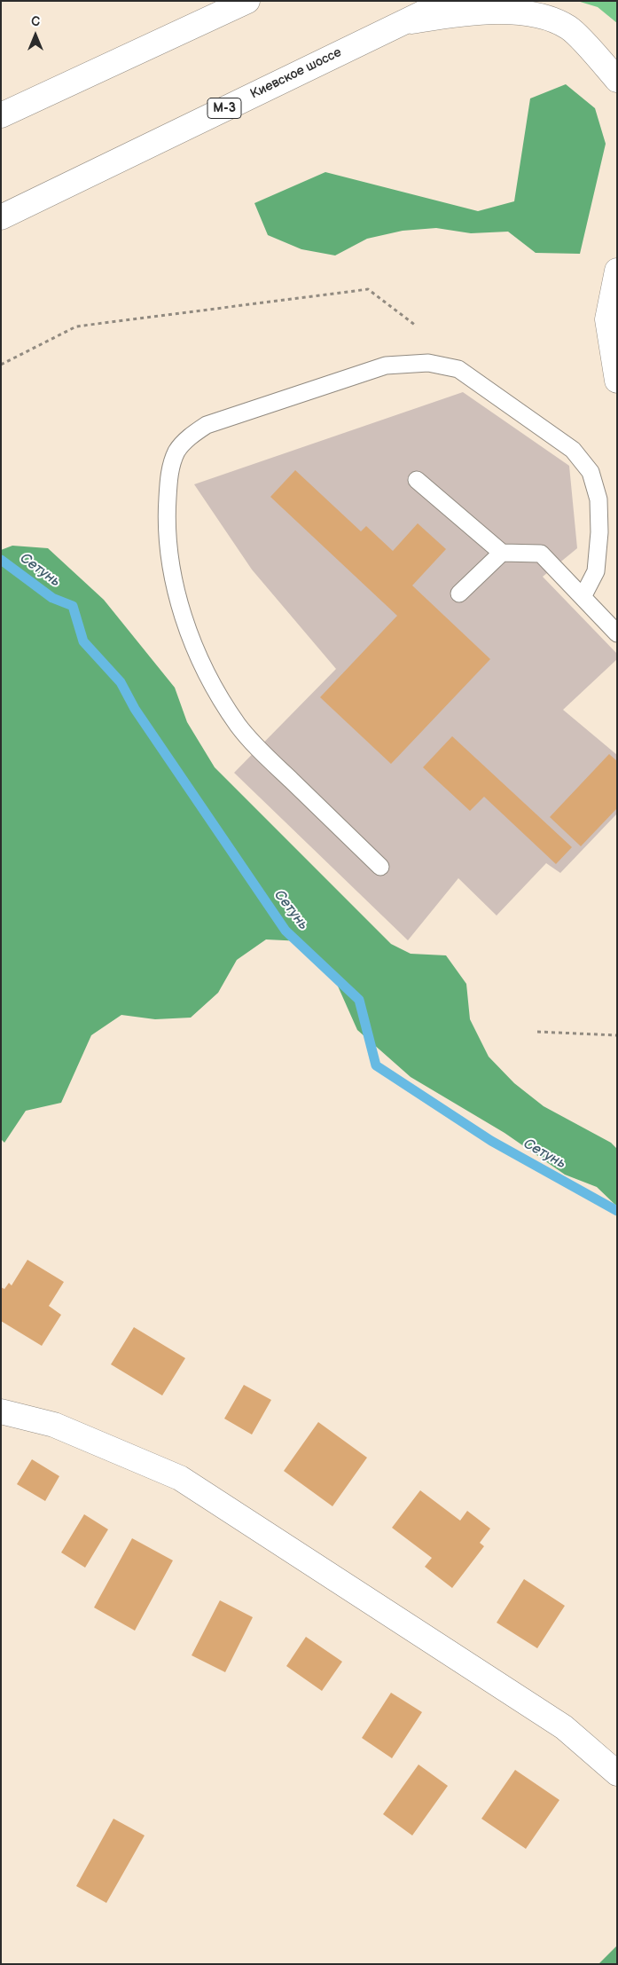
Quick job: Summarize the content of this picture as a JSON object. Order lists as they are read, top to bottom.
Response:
{
  "streets": {
    "main road": ["Киевское шоссе", "М-3"]
  },
  "water": ["Сетунь"],
  "north": "top"
}
